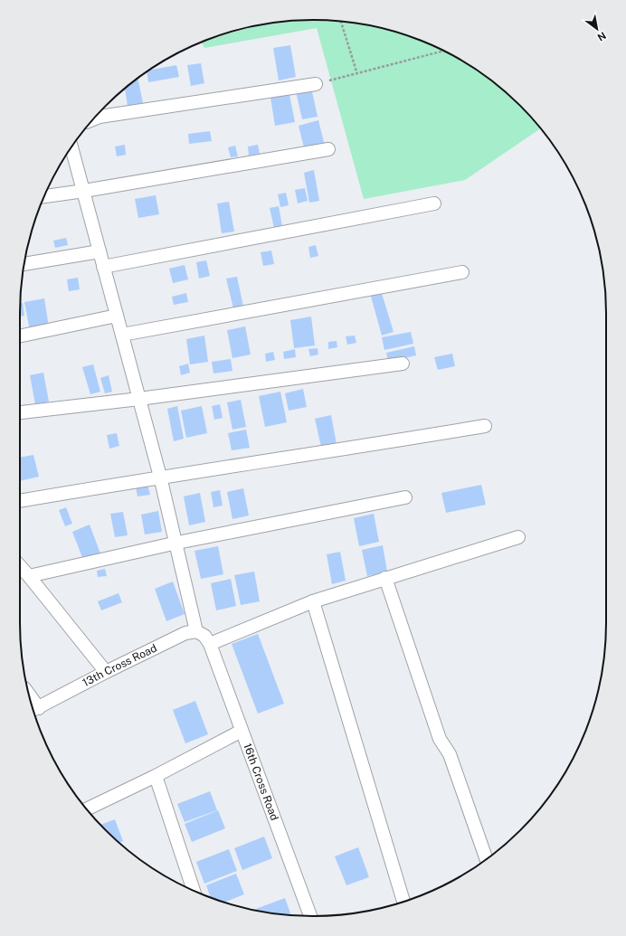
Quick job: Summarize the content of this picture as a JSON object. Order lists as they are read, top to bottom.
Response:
{
  "streets": {
    "street": ["13th Cross Road", "16th Cross Road"]
  },
  "north": "bottom right"
}
